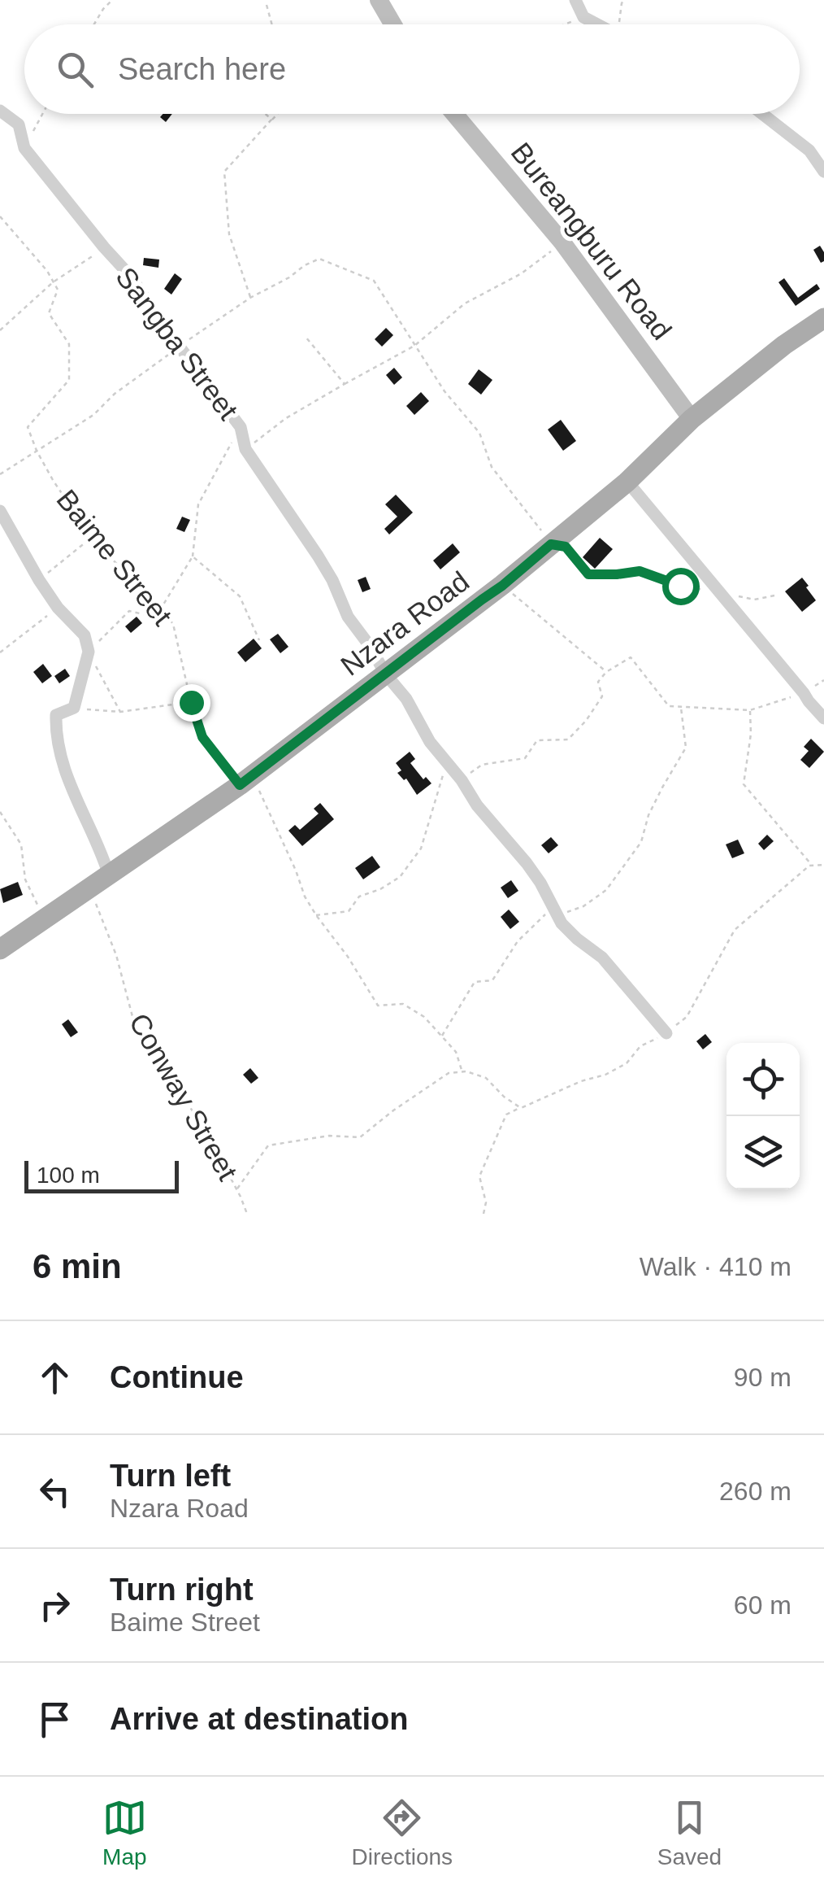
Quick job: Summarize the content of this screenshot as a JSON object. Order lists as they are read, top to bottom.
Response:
{
  "streets": {
    "main road": ["Nzara Road"],
    "street": ["Bureangburu Road", "Sangba Street"],
    "path": ["Baime Street", "Conway Street"]
  },
  "crossings": [
    ["Bureangburu Road", "Nzara Road"],
    ["Sangba Street", "Nzara Road"],
    ["Baime Street", "Nzara Road"],
    ["Nzara Road", "Conway Street"]
  ],
  "scale_bar": "100 m",
  "page": {
    "search": "Search here",
    "scale": "100 m",
    "heading": ["6 min", "Walk · 410 m"],
    "list": [
      ["Continue", "90 m"],
      ["Turn left", "Nzara Road", "260 m"],
      ["Turn right", "Baime Street", "60 m"],
      "Arrive at destination"
    ],
    "nav": ["Map", "Directions", "Saved"]
  }
}
